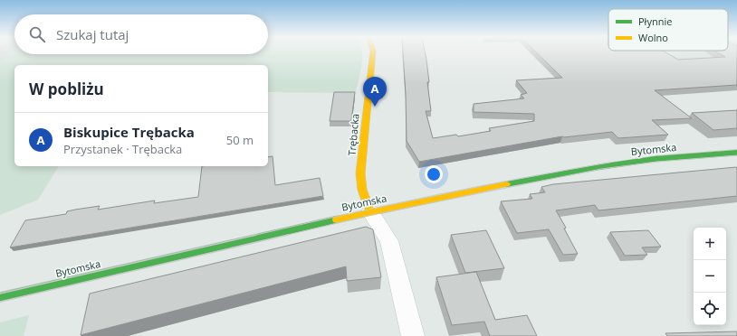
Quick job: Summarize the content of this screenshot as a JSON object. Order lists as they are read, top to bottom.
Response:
{
  "streets": {
    "street": ["Trębacka", "Bytomska"]
  },
  "crossings": [
    ["Trębacka", "Bytomska"]
  ],
  "legend": ["Płynnie", "Wolno"],
  "page": {
    "search": "Szukaj tutaj",
    "heading": "W pobliżu",
    "pins": "A",
    "list": [
      {
        "mark": "A",
        "name": "Biskupice Trębacka",
        "note": "Przystanek · Trębacka",
        "value": "50 m"
      }
    ],
    "map_buttons": ["+", "−"]
  }
}
